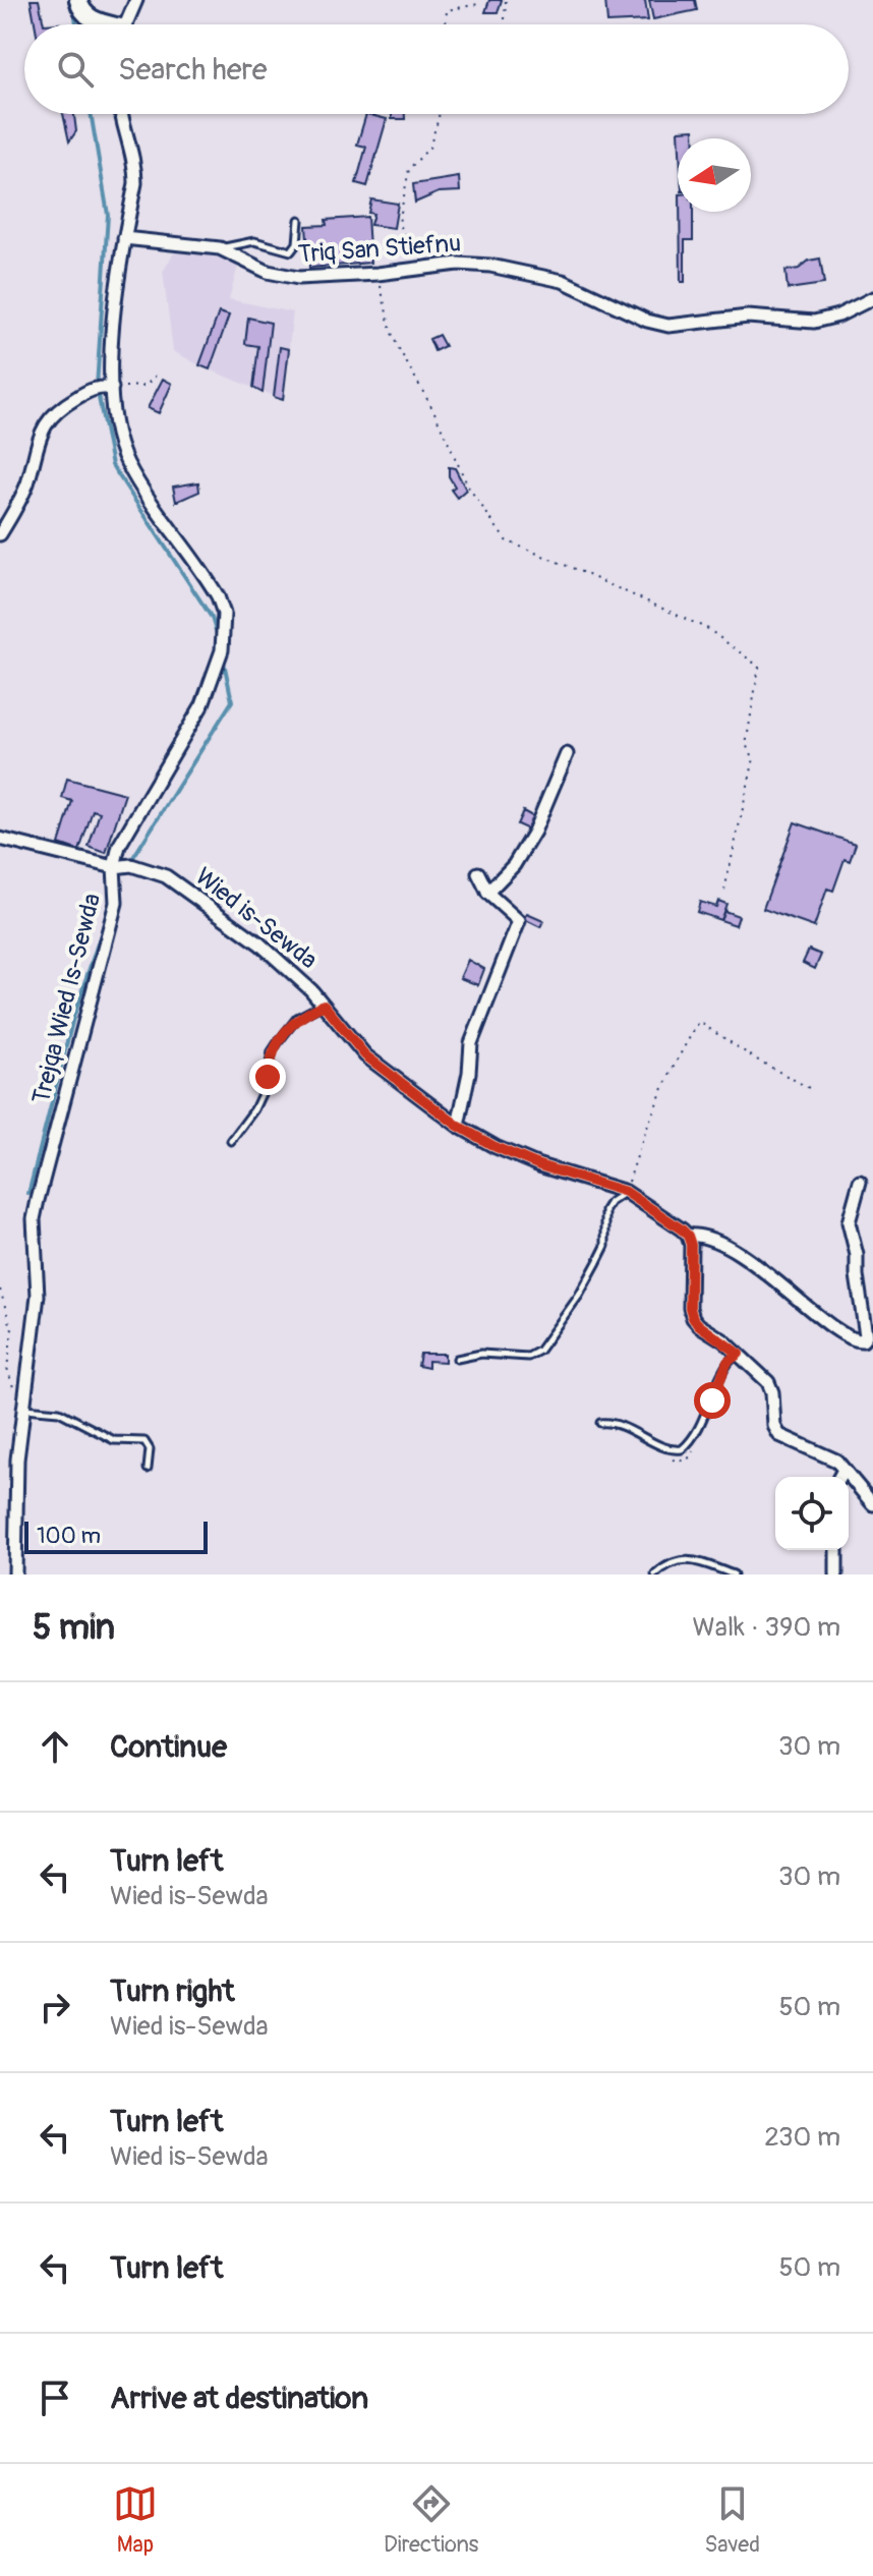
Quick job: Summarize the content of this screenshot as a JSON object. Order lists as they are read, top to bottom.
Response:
{
  "streets": {
    "street": ["Triq San Stiefnu", "Wied is-Sewda", "Trejqa Wied Is-Sewda"]
  },
  "crossings": [
    ["Triq San Stiefnu", "Trejqa Wied Is-Sewda"],
    ["Wied is-Sewda", "Trejqa Wied Is-Sewda"]
  ],
  "scale_bar": "100 m",
  "north": "left",
  "page": {
    "search": "Search here",
    "scale": "100 m",
    "heading": ["5 min", "Walk · 390 m"],
    "list": [
      ["Continue", "30 m"],
      ["Turn left", "Wied is-Sewda", "30 m"],
      ["Turn right", "Wied is-Sewda", "50 m"],
      ["Turn left", "Wied is-Sewda", "230 m"],
      ["Turn left", "50 m"],
      "Arrive at destination"
    ],
    "nav": ["Map", "Directions", "Saved"]
  }
}
